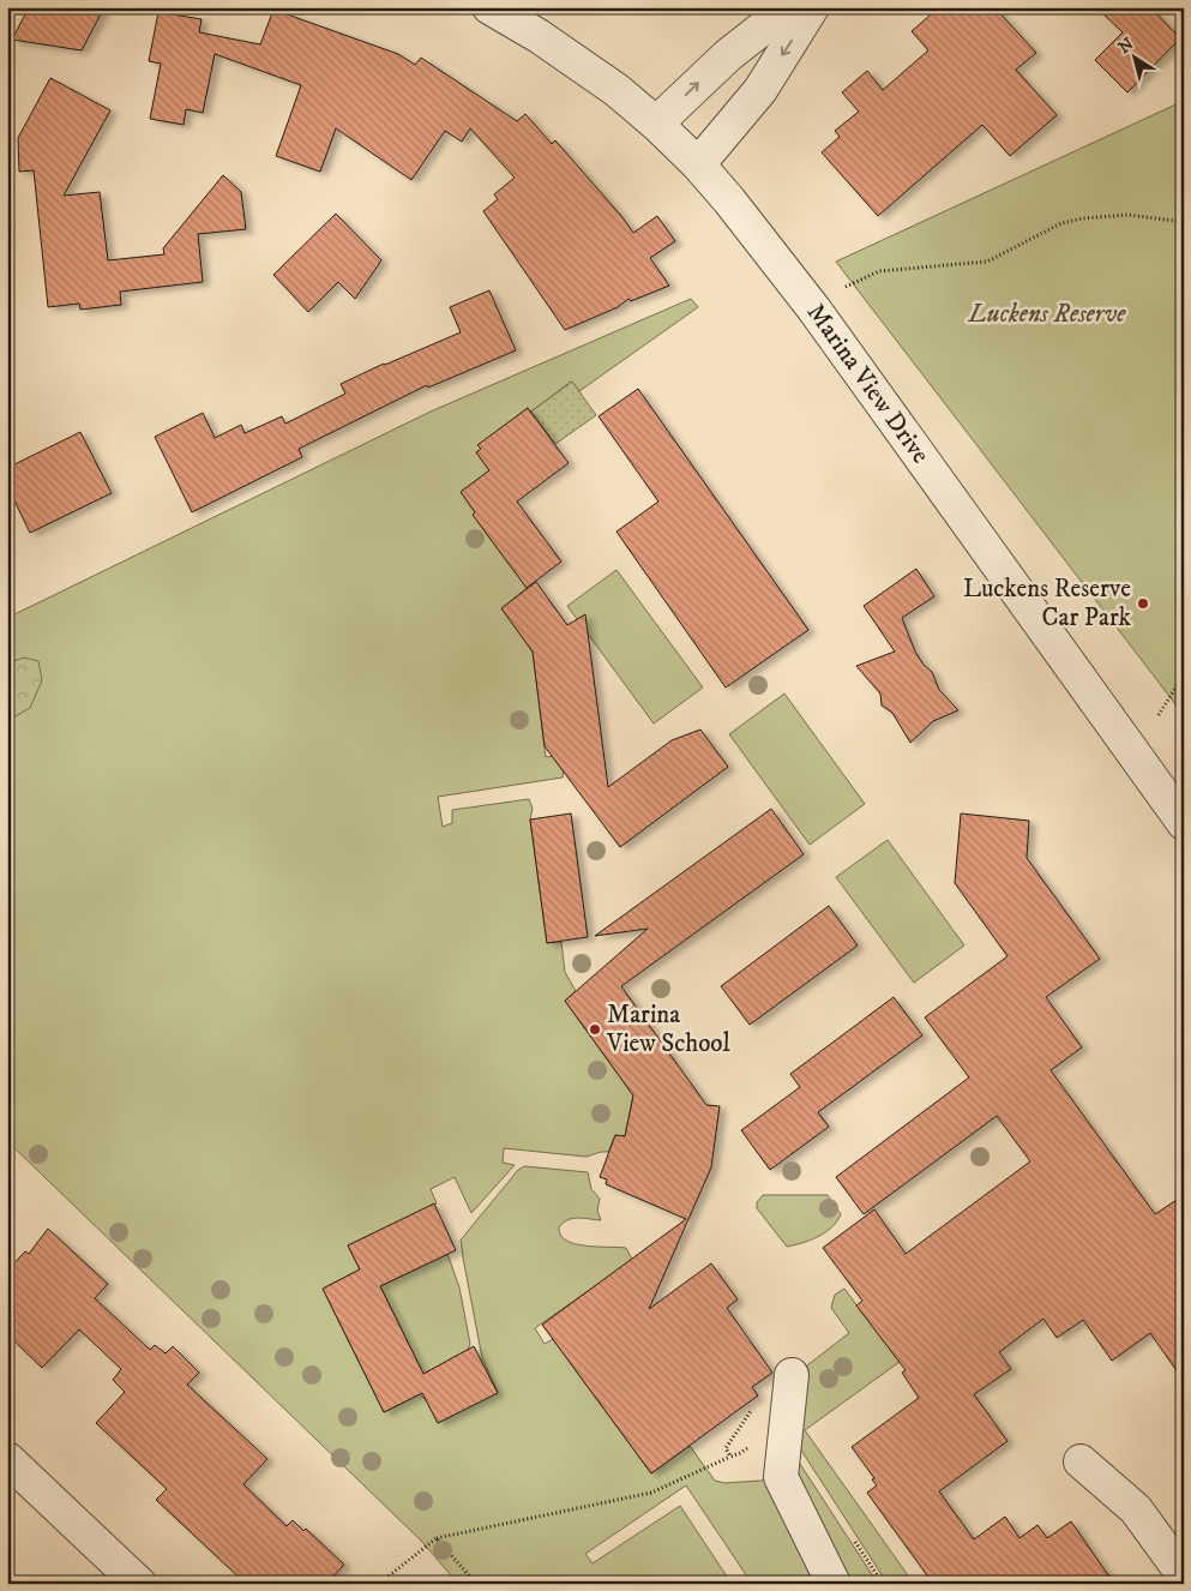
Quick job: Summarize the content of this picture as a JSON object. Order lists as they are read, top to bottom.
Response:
{
  "streets": {
    "street": ["Marina View Drive"]
  },
  "parks": ["Luckens Reserve"],
  "places": ["Luckens Reserve Car Park", "Marina View School"],
  "north": "top left"
}
